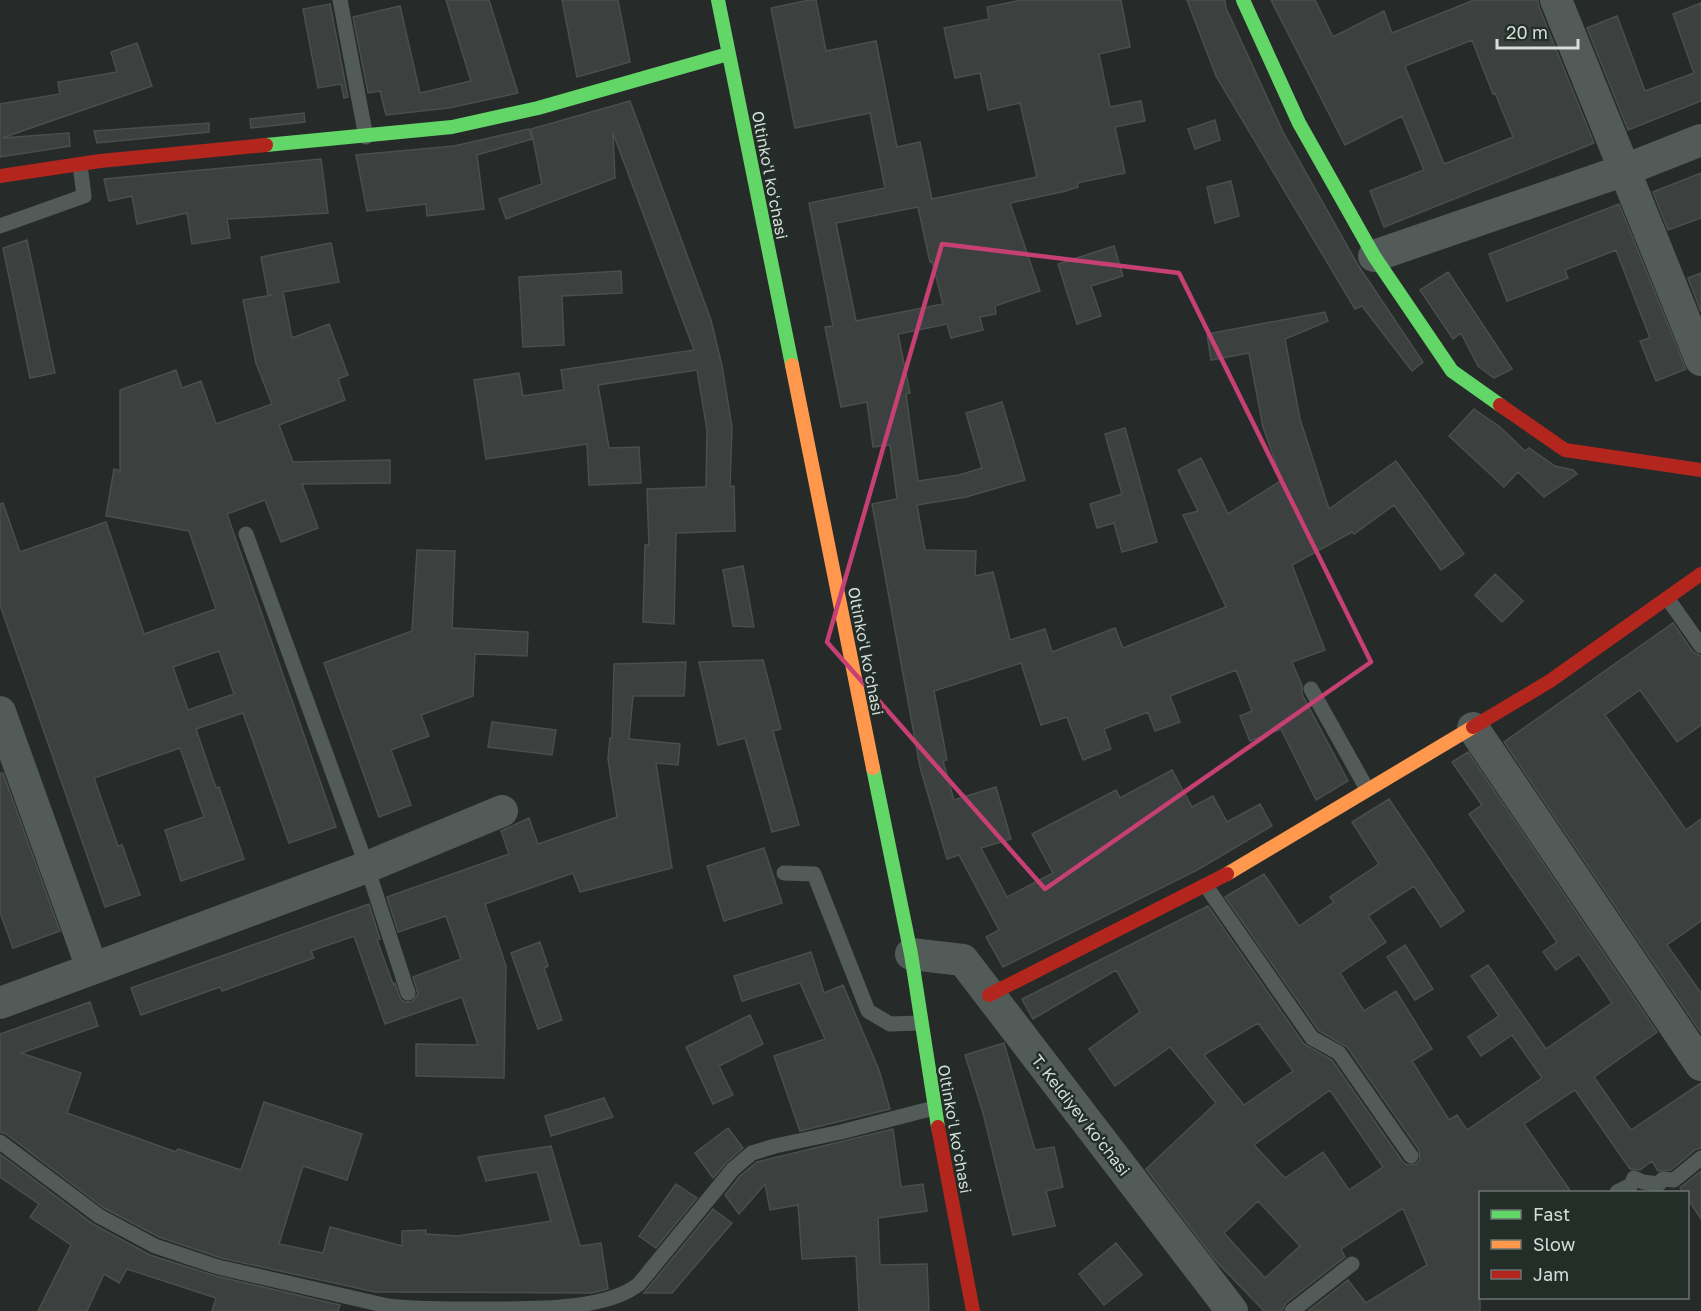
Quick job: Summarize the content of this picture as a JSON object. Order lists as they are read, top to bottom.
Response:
{
  "streets": {
    "street": ["Oltinkoʻl koʻchasi", "T. Keldiyev ko'chasi"]
  },
  "crossings": [
    ["Oltinkoʻl koʻchasi", "T. Keldiyev ko'chasi"]
  ],
  "legend": ["Fast", "Slow", "Jam"],
  "scale_bar": "20 m"
}
